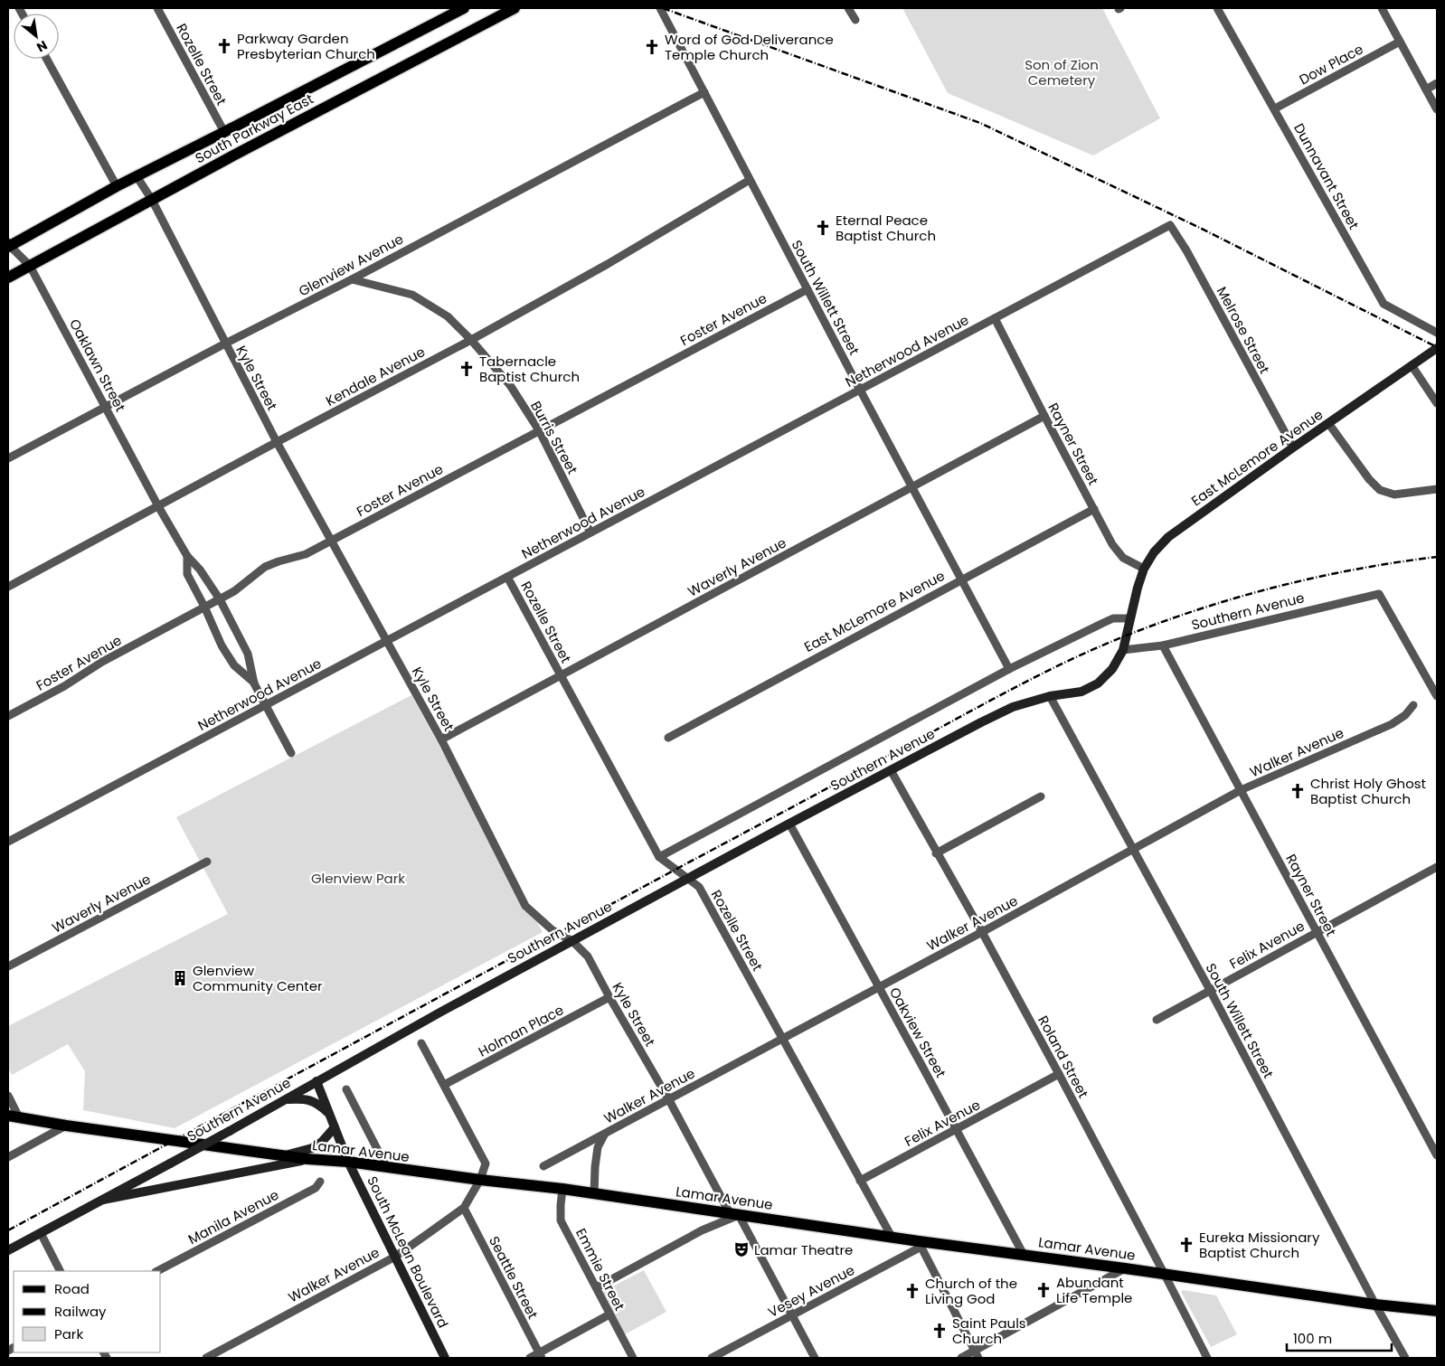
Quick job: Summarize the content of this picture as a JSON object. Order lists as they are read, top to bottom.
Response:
{
  "streets": {
    "main road": [
      "South Parkway East",
      "East McLemore Avenue",
      "Southern Avenue",
      "Lamar Avenue",
      "South McLean Boulevard"
    ],
    "street": [
      "Rozelle Street",
      "Dow Place",
      "Dunnavant Street",
      "Glenview Avenue",
      "South Willett Street",
      "Foster Avenue",
      "Melrose Street",
      "Netherwood Avenue",
      "Oaklawn Street",
      "Kendale Avenue",
      "Kyle Street",
      "Burris Street",
      "Rayner Street",
      "Waverly Avenue",
      "Walker Avenue",
      "Felix Avenue",
      "Holman Place",
      "Oakview Street",
      "Roland Street",
      "Manila Avenue",
      "Emmie Street",
      "Seattle Street",
      "Vesey Avenue"
    ]
  },
  "crossings": [
    ["Rozelle Street", "South Parkway East"],
    ["Rozelle Street", "Netherwood Avenue"],
    ["Rozelle Street", "Waverly Avenue"],
    ["Rozelle Street", "Southern Avenue"],
    ["Rozelle Street", "Walker Avenue"],
    ["Rozelle Street", "Felix Avenue"],
    ["Rozelle Street", "Lamar Avenue"],
    ["Dow Place", "Dunnavant Street"],
    ["South Parkway East", "Oaklawn Street"],
    ["South Parkway East", "Kyle Street"],
    ["Glenview Avenue", "South Willett Street"],
    ["Glenview Avenue", "Oaklawn Street"],
    ["Glenview Avenue", "Kyle Street"],
    ["Glenview Avenue", "Burris Street"],
    ["South Willett Street", "Foster Avenue"],
    ["South Willett Street", "Netherwood Avenue"],
    ["South Willett Street", "Kendale Avenue"],
    ["South Willett Street", "East McLemore Avenue"],
    ["South Willett Street", "Waverly Avenue"],
    ["South Willett Street", "Southern Avenue"],
    ["South Willett Street", "Walker Avenue"],
    ["South Willett Street", "Felix Avenue"],
    ["South Willett Street", "Lamar Avenue"],
    ["Foster Avenue", "Kyle Street"],
    ["Foster Avenue", "Burris Street"],
    ["Melrose Street", "Netherwood Avenue"],
    ["Melrose Street", "East McLemore Avenue"],
    ["Netherwood Avenue", "Kyle Street"],
    ["Netherwood Avenue", "Burris Street"],
    ["Netherwood Avenue", "Rayner Street"],
    ["Oaklawn Street", "Kendale Avenue"],
    ["Kendale Avenue", "Kyle Street"],
    ["Kendale Avenue", "Burris Street"],
    ["Kyle Street", "Waverly Avenue"],
    ["Kyle Street", "Southern Avenue"],
    ["Kyle Street", "Walker Avenue"],
    ["Kyle Street", "Holman Place"],
    ["Kyle Street", "Lamar Avenue"],
    ["Kyle Street", "Vesey Avenue"],
    ["Rayner Street", "East McLemore Avenue"],
    ["Rayner Street", "Waverly Avenue"],
    ["Rayner Street", "Southern Avenue"],
    ["Rayner Street", "Walker Avenue"],
    ["Rayner Street", "Felix Avenue"],
    ["East McLemore Avenue", "Southern Avenue"],
    ["Southern Avenue", "Oakview Street"],
    ["Southern Avenue", "Roland Street"],
    ["Southern Avenue", "South McLean Boulevard"],
    ["Walker Avenue", "Oakview Street"],
    ["Walker Avenue", "Roland Street"],
    ["Walker Avenue", "Lamar Avenue"],
    ["Walker Avenue", "South McLean Boulevard"],
    ["Walker Avenue", "Seattle Street"],
    ["Felix Avenue", "Oakview Street"],
    ["Felix Avenue", "Roland Street"],
    ["Oakview Street", "Lamar Avenue"],
    ["Roland Street", "Lamar Avenue"],
    ["Lamar Avenue", "South McLean Boulevard"],
    ["Lamar Avenue", "Emmie Street"],
    ["Lamar Avenue", "Vesey Avenue"]
  ],
  "parks": ["Son of Zion Cemetery", "Glenview Park"],
  "places": {
    "church": [
      "Parkway Garden Presbyterian Church",
      "Word of God Deliverance Temple Church",
      "Eternal Peace Baptist Church",
      "Tabernacle Baptist Church",
      "Christ Holy Ghost Baptist Church",
      "Eureka Missionary Baptist Church",
      "Abundant Life Temple",
      "Church of the Living God",
      "Saint Pauls Church"
    ],
    "building": ["Glenview Community Center"],
    "theatre": ["Lamar Theatre"]
  },
  "legend": ["Road", "Railway", "Park"],
  "scale_bar": "100 m",
  "north": "bottom right"
}
